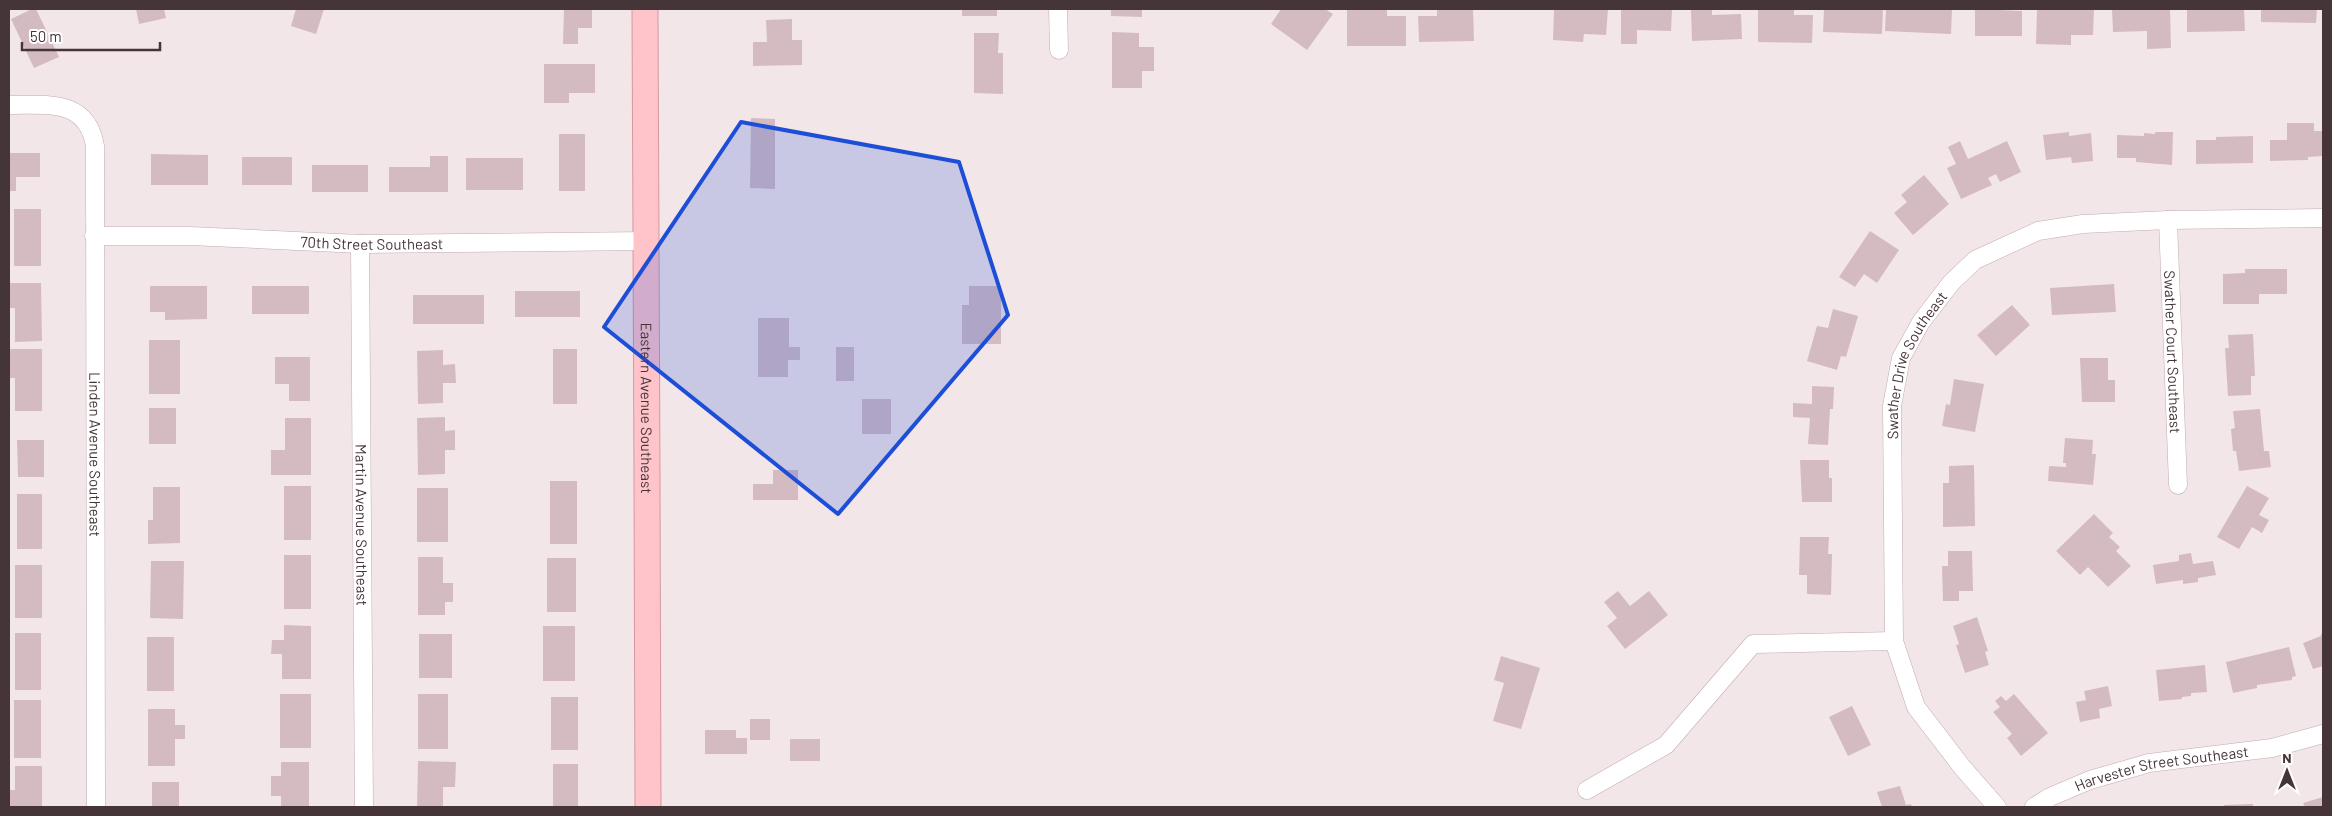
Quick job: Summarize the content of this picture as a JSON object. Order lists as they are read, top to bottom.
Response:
{
  "streets": {
    "street": [
      "70th Street Southeast",
      "Swather Court Southeast",
      "Swather Drive Southeast",
      "Eastern Avenue Southeast",
      "Linden Avenue Southeast",
      "Martin Avenue Southeast",
      "Harvester Street Southeast"
    ]
  },
  "crossings": [
    ["70th Street Southeast", "Eastern Avenue Southeast"],
    ["70th Street Southeast", "Linden Avenue Southeast"],
    ["70th Street Southeast", "Martin Avenue Southeast"],
    ["Swather Court Southeast", "Swather Drive Southeast"]
  ],
  "scale_bar": "50 m",
  "north": "top"
}
